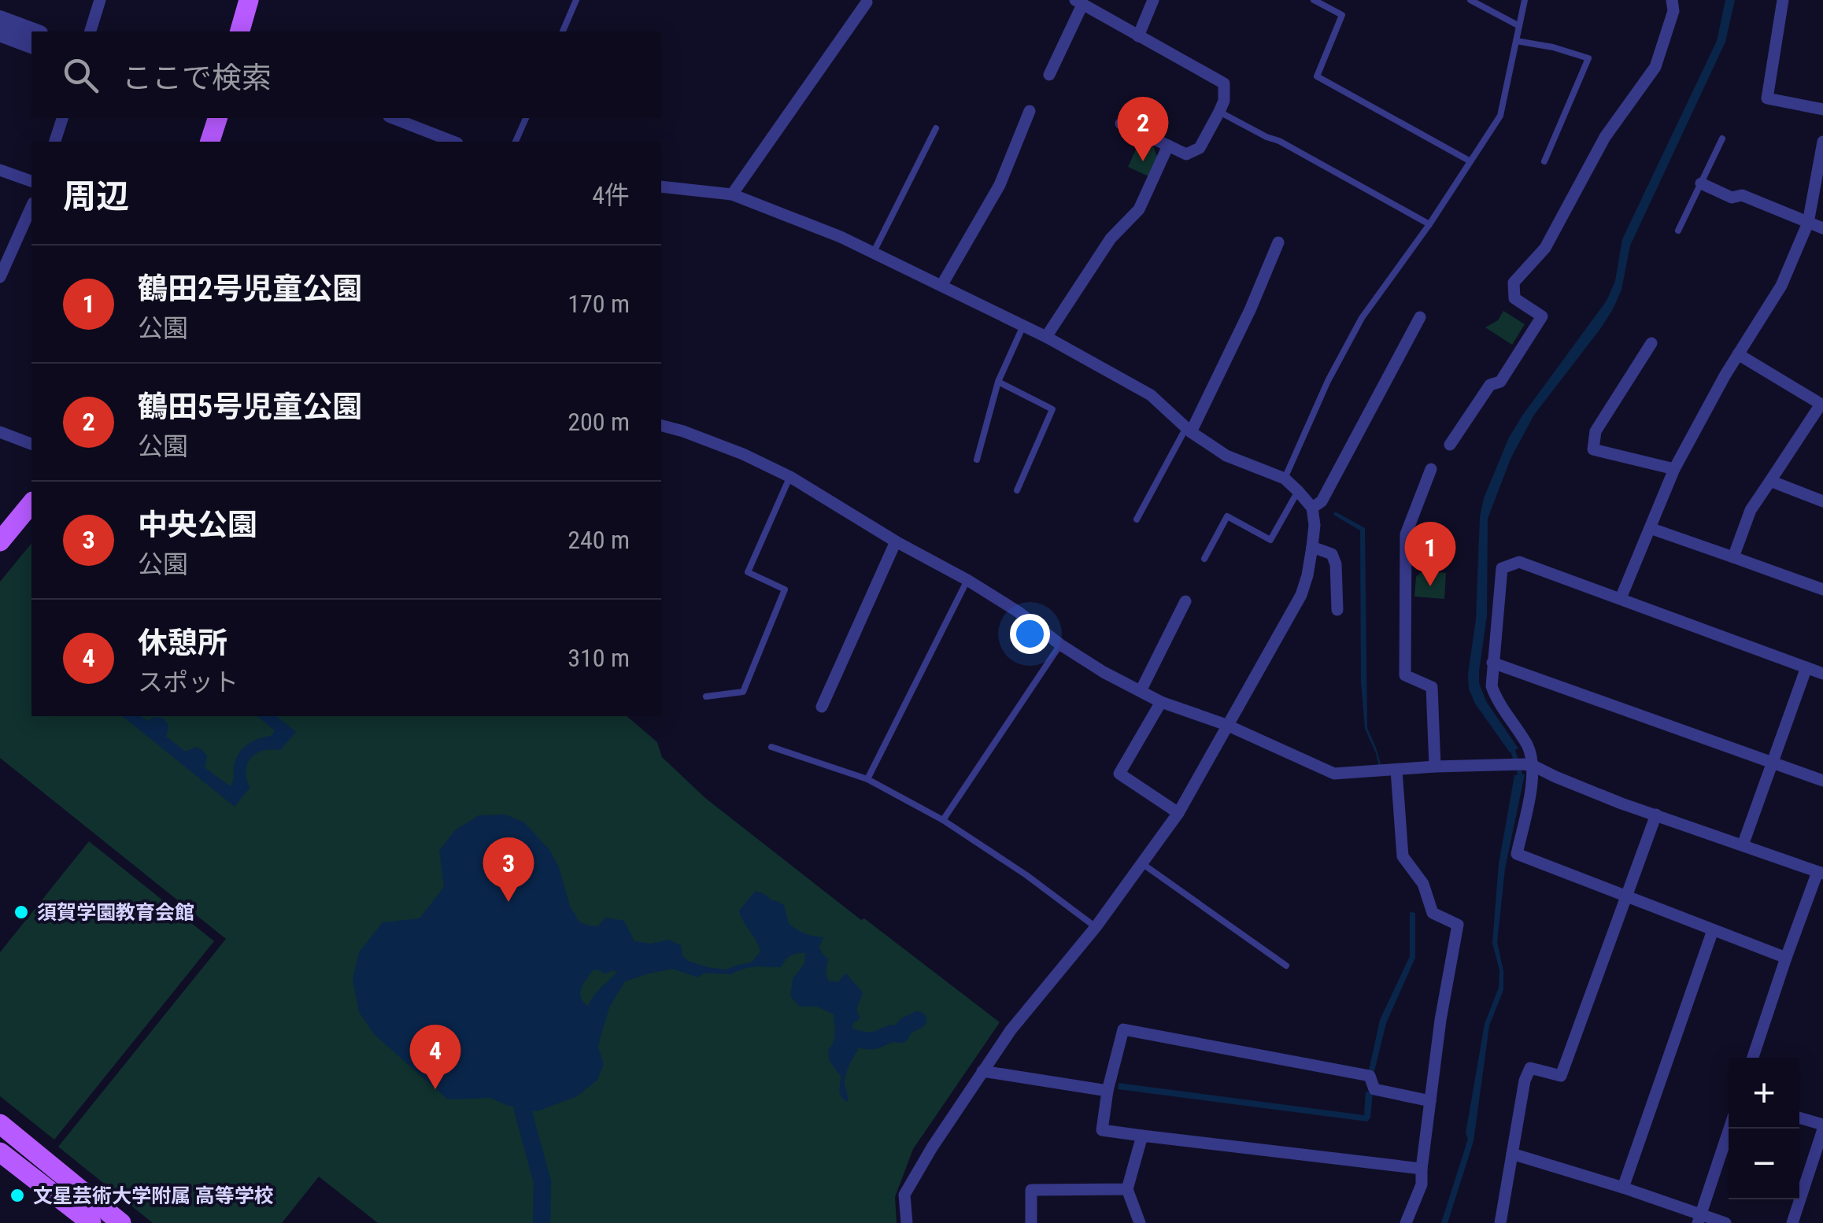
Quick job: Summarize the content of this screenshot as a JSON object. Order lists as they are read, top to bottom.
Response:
{
  "places": ["須賀学園教育会館", "文星芸術大学附属 高等学校"],
  "page": {
    "search": "ここで検索",
    "pins": [
      "2",
      "1",
      "3",
      "4"
    ],
    "heading": ["周辺", "4件"],
    "list": [
      {
        "mark": "1",
        "name": "鶴田2号児童公園",
        "note": "公園",
        "value": "170 m"
      },
      {
        "mark": "2",
        "name": "鶴田5号児童公園",
        "note": "公園",
        "value": "200 m"
      },
      {
        "mark": "3",
        "name": "中央公園",
        "note": "公園",
        "value": "240 m"
      },
      {
        "mark": "4",
        "name": "休憩所",
        "note": "スポット",
        "value": "310 m"
      }
    ],
    "map_buttons": ["+", "−"]
  }
}
